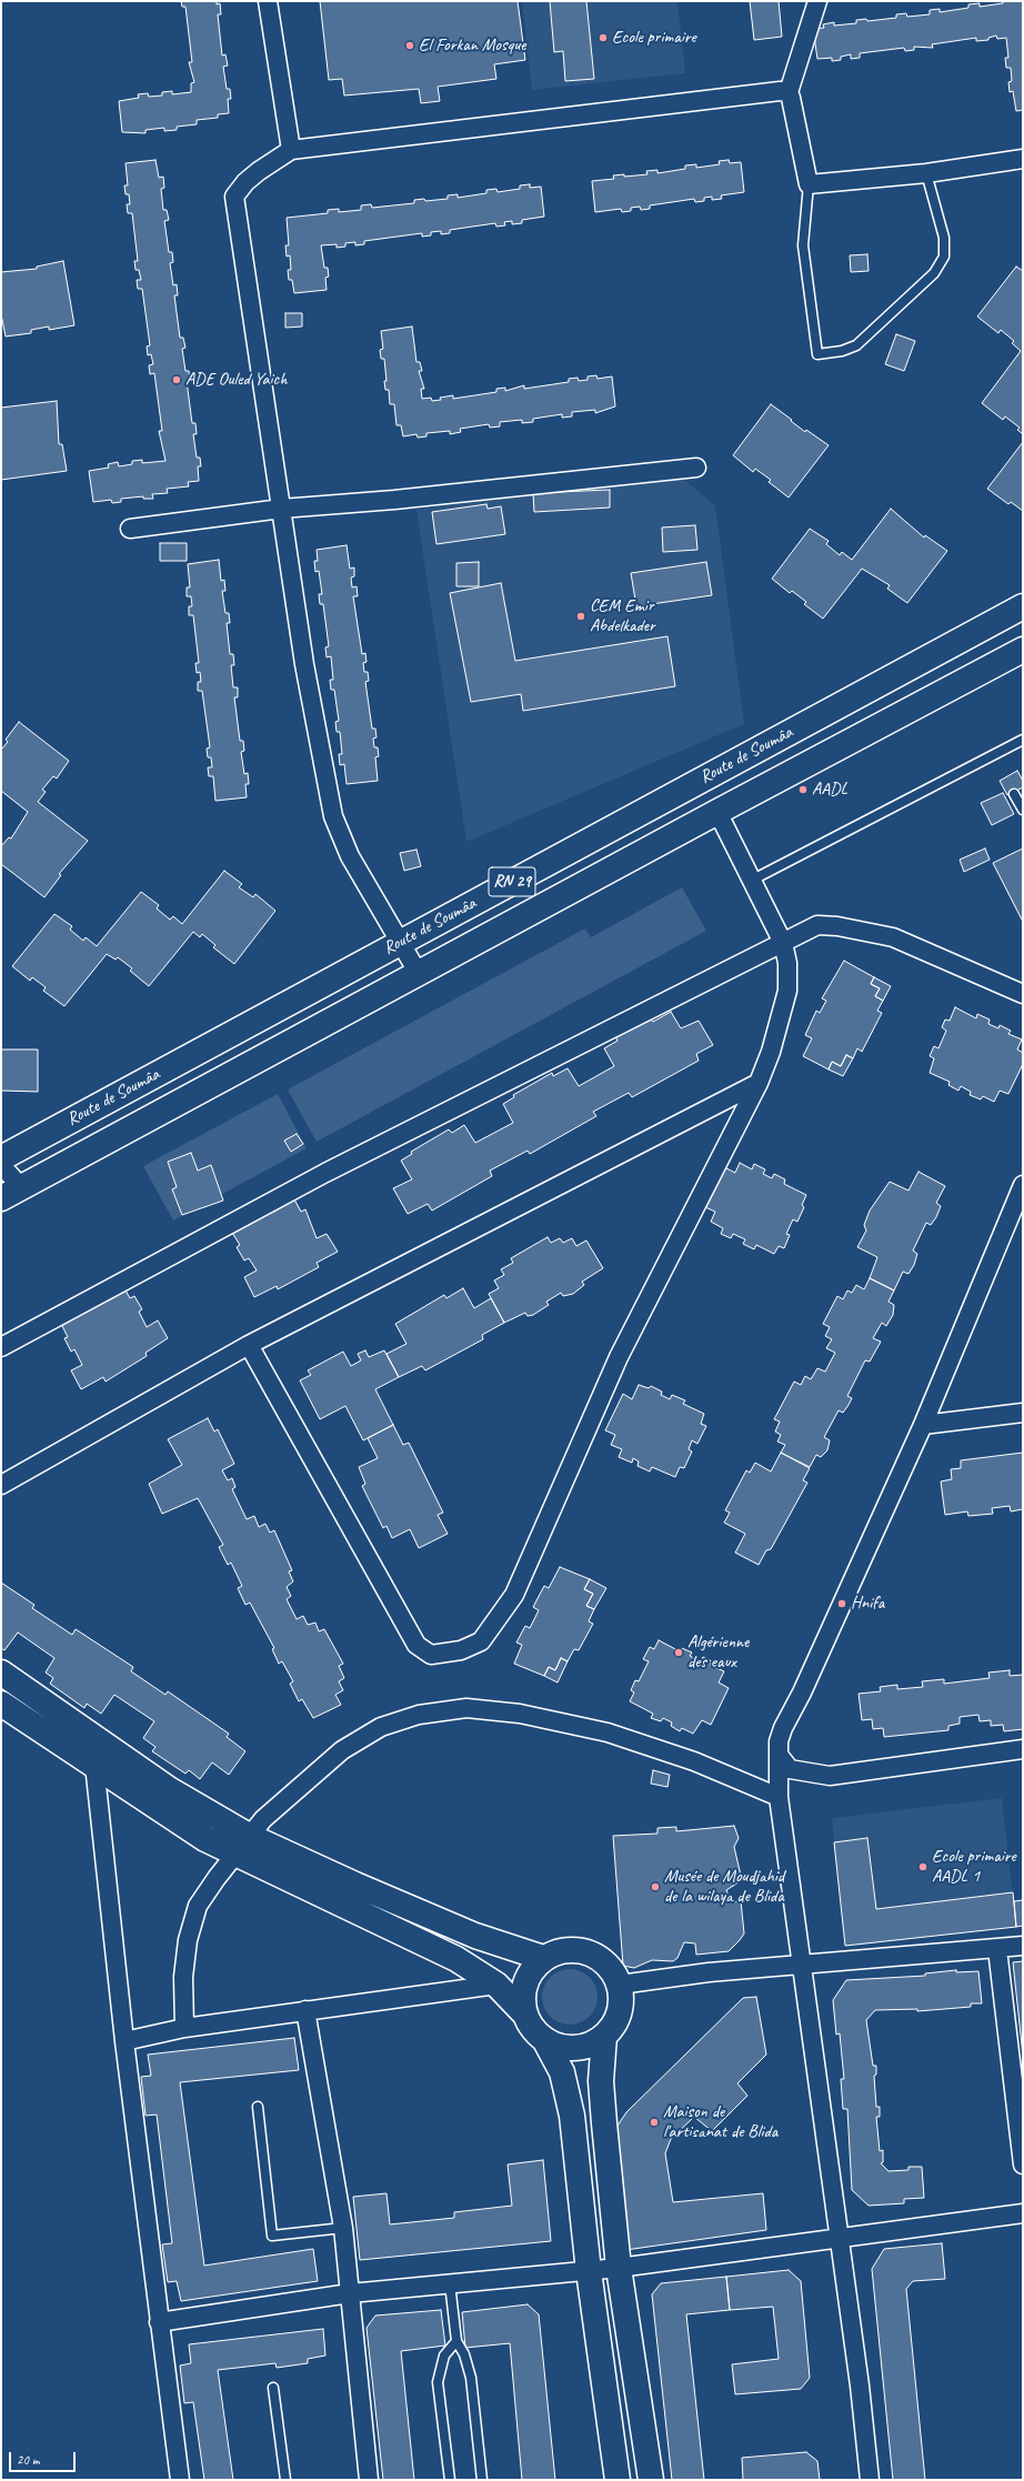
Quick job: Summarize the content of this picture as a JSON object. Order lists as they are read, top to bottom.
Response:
{
  "streets": {
    "main road": ["Route de Soumâa", "RN 29"]
  },
  "places": [
    "Ecole primaire",
    "El Forkan Mosque",
    "ADE Ouled Yaich",
    "CEM Emir Abdelkader",
    "AADL",
    "Hnifa",
    "Algérienne des eaux",
    "Ecole primaire AADL 1",
    "Musée de Moudjahid de la wilaya de Blida",
    "Maison de l'artisanat de Blida"
  ],
  "scale_bar": "20 m"
}
